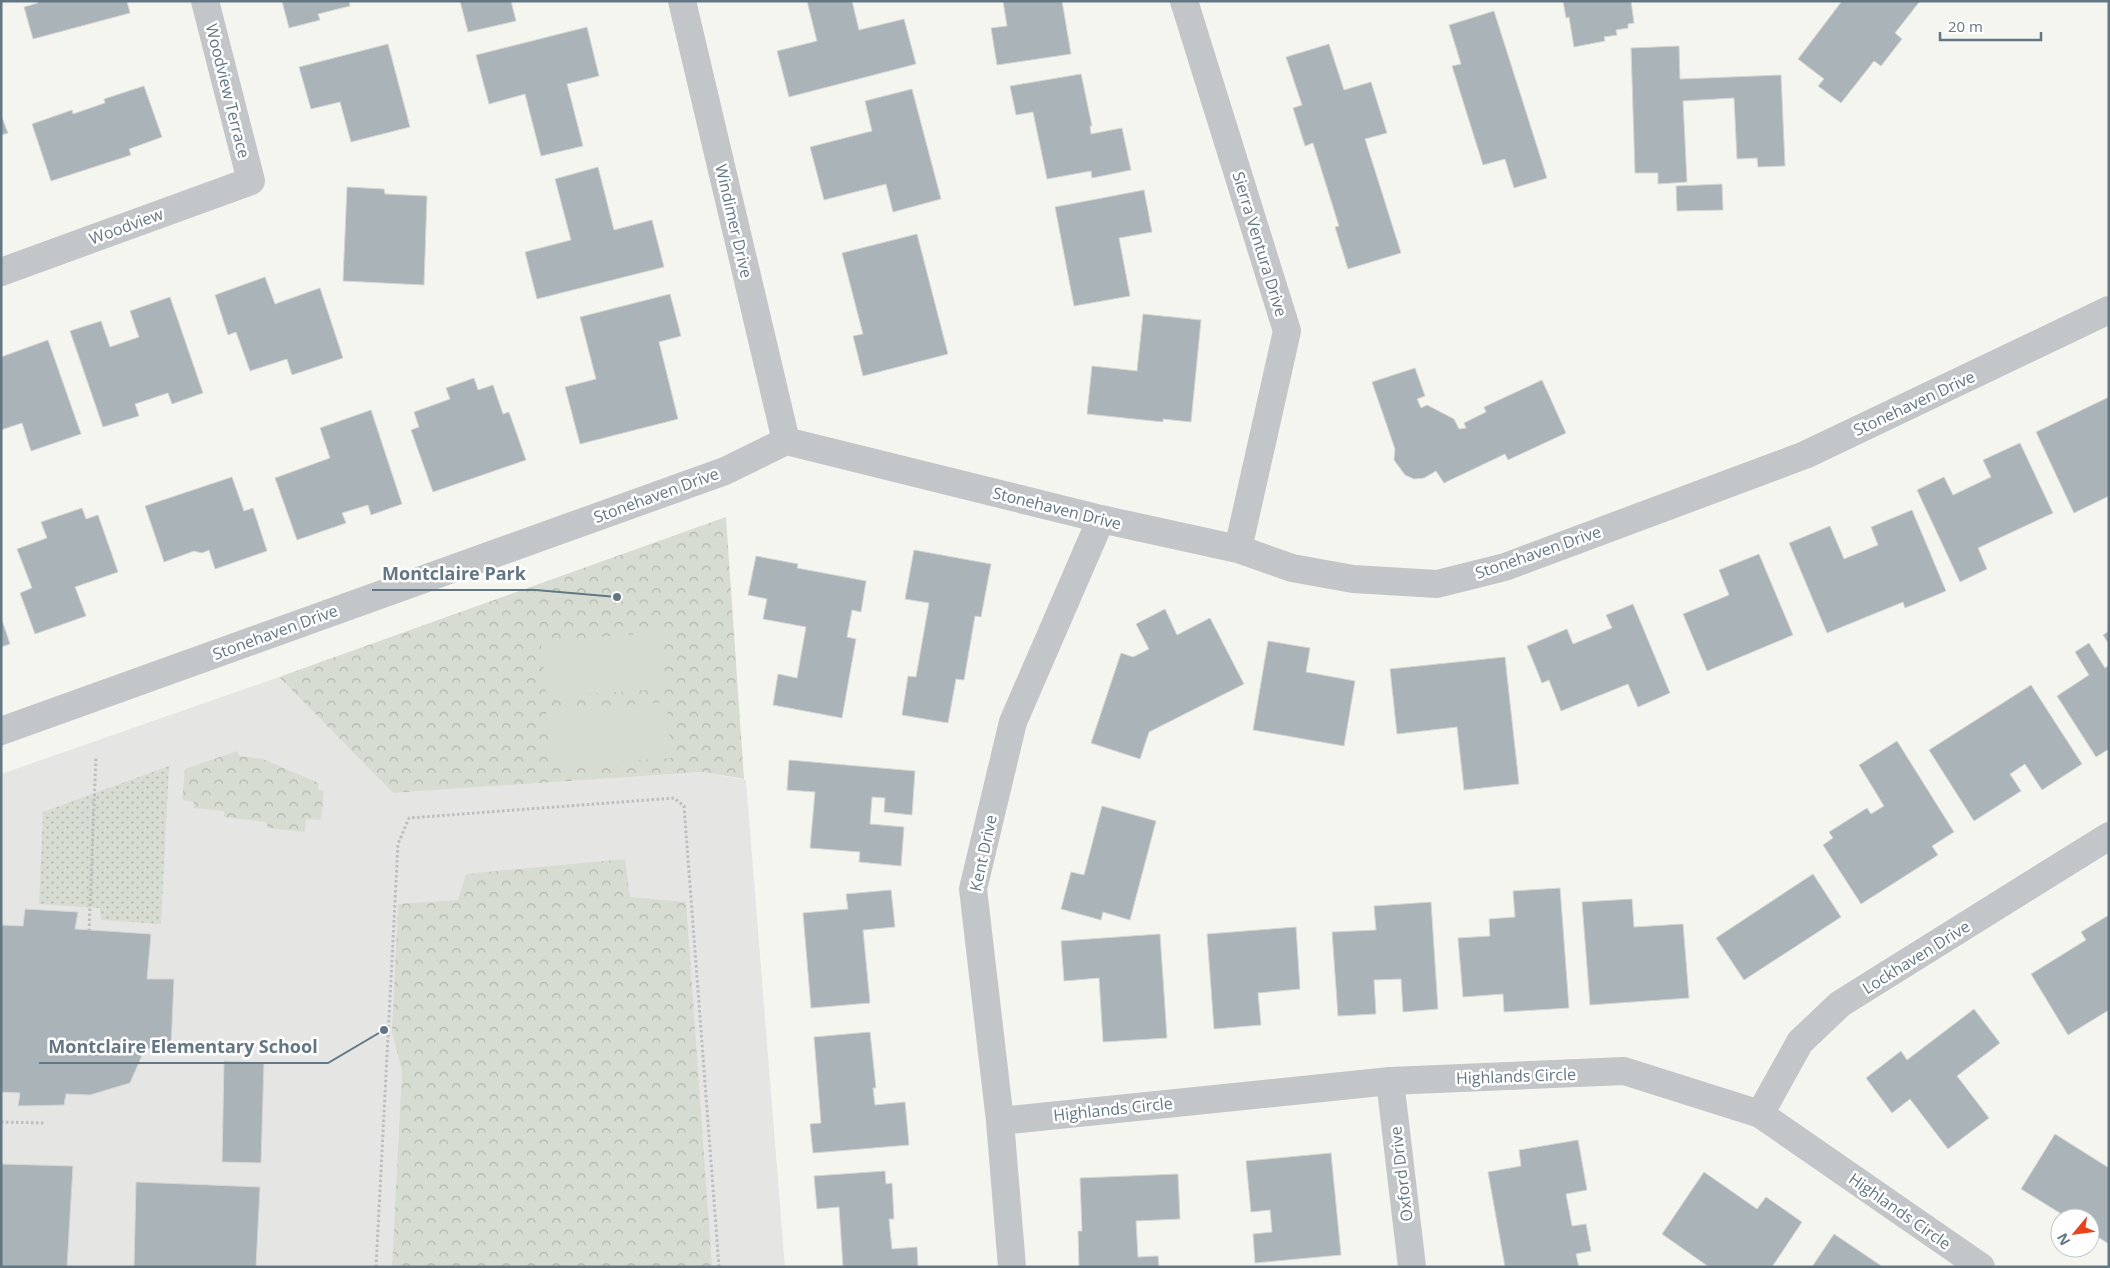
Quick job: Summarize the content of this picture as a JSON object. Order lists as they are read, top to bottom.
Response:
{
  "streets": {
    "street": [
      "Woodview Terrace",
      "Windimer Drive",
      "Woodview",
      "Sierra Ventura Drive",
      "Stonehaven Drive",
      "Kent Drive",
      "Lockhaven Drive",
      "Highlands Circle",
      "Oxford Drive"
    ]
  },
  "crossings": [
    ["Woodview Terrace", "Woodview"],
    ["Windimer Drive", "Stonehaven Drive"],
    ["Sierra Ventura Drive", "Stonehaven Drive"],
    ["Stonehaven Drive", "Kent Drive"],
    ["Kent Drive", "Highlands Circle"],
    ["Lockhaven Drive", "Highlands Circle"],
    ["Highlands Circle", "Oxford Drive"]
  ],
  "places": ["Montclaire Park", "Montclaire Elementary School"],
  "scale_bar": "20 m",
  "north": "bottom left"
}
